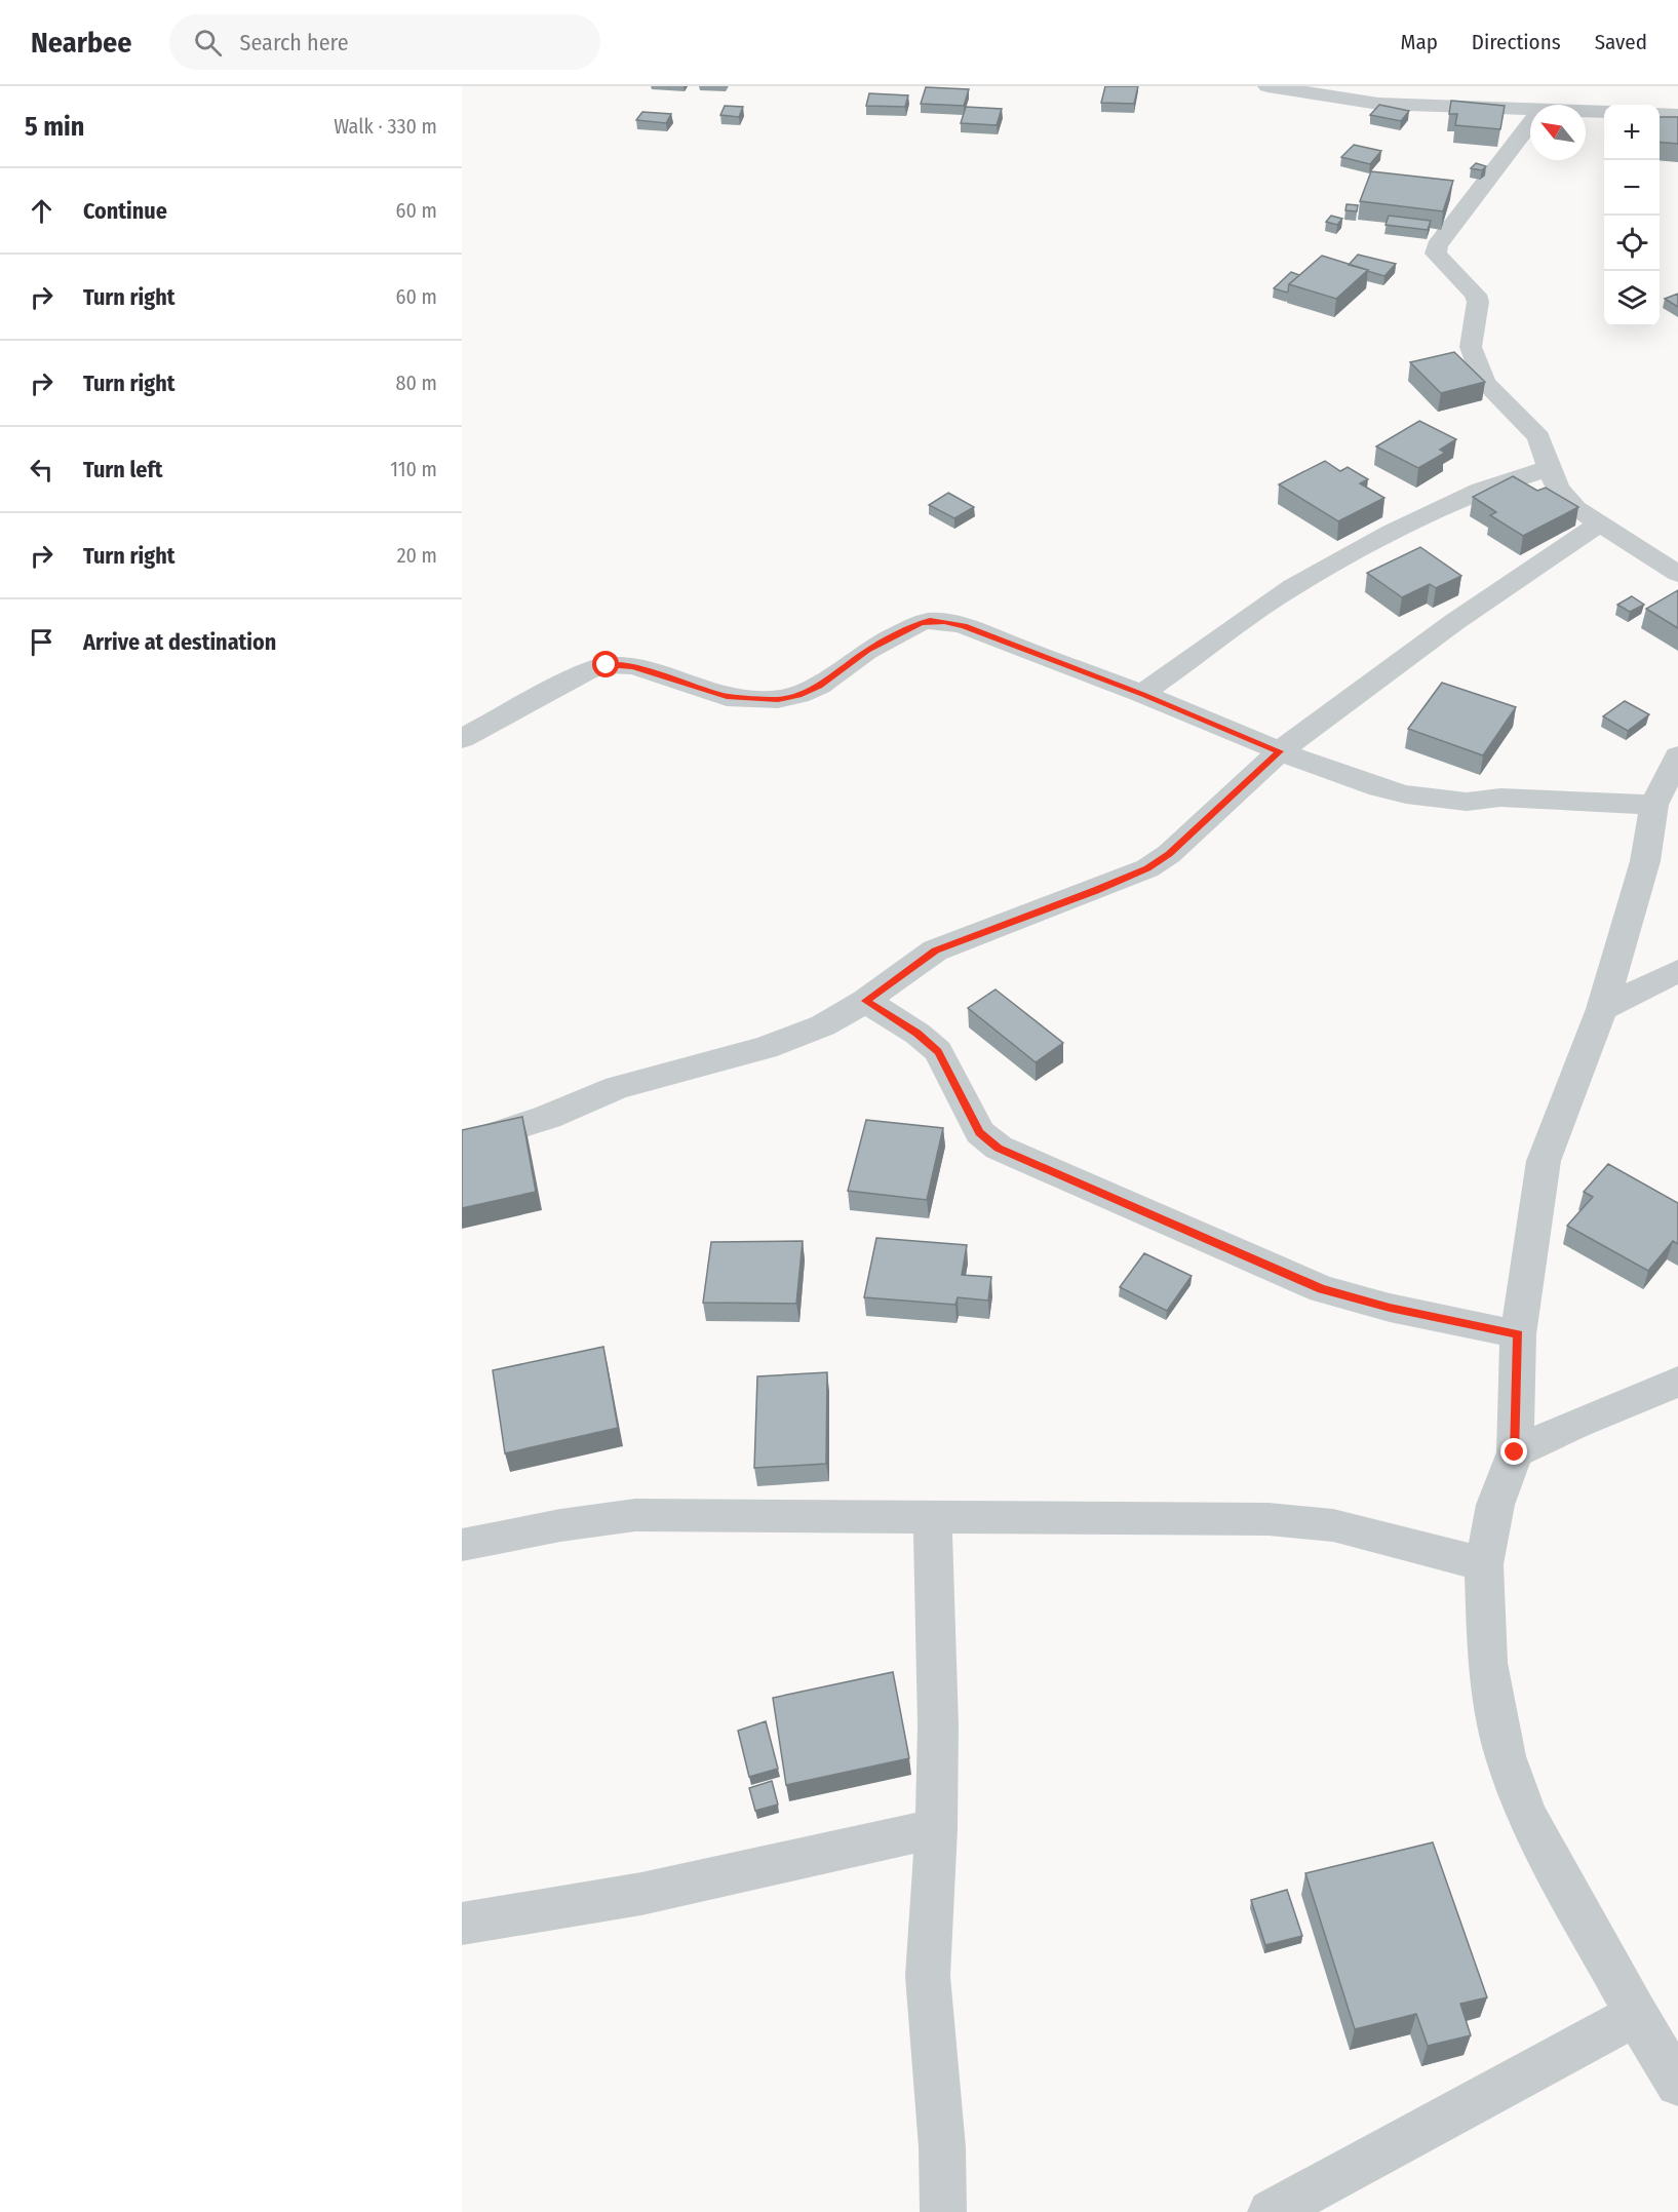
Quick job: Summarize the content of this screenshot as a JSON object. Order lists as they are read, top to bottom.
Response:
{
  "north": "top left",
  "page": {
    "header": "Nearbee",
    "search": "Search here",
    "nav": ["Map", "Directions", "Saved"],
    "heading": ["5 min", "Walk · 330 m"],
    "map_buttons": ["+", "−"],
    "list": [
      ["Continue", "60 m"],
      ["Turn right", "60 m"],
      ["Turn right", "80 m"],
      ["Turn left", "110 m"],
      ["Turn right", "20 m"],
      "Arrive at destination"
    ]
  }
}
